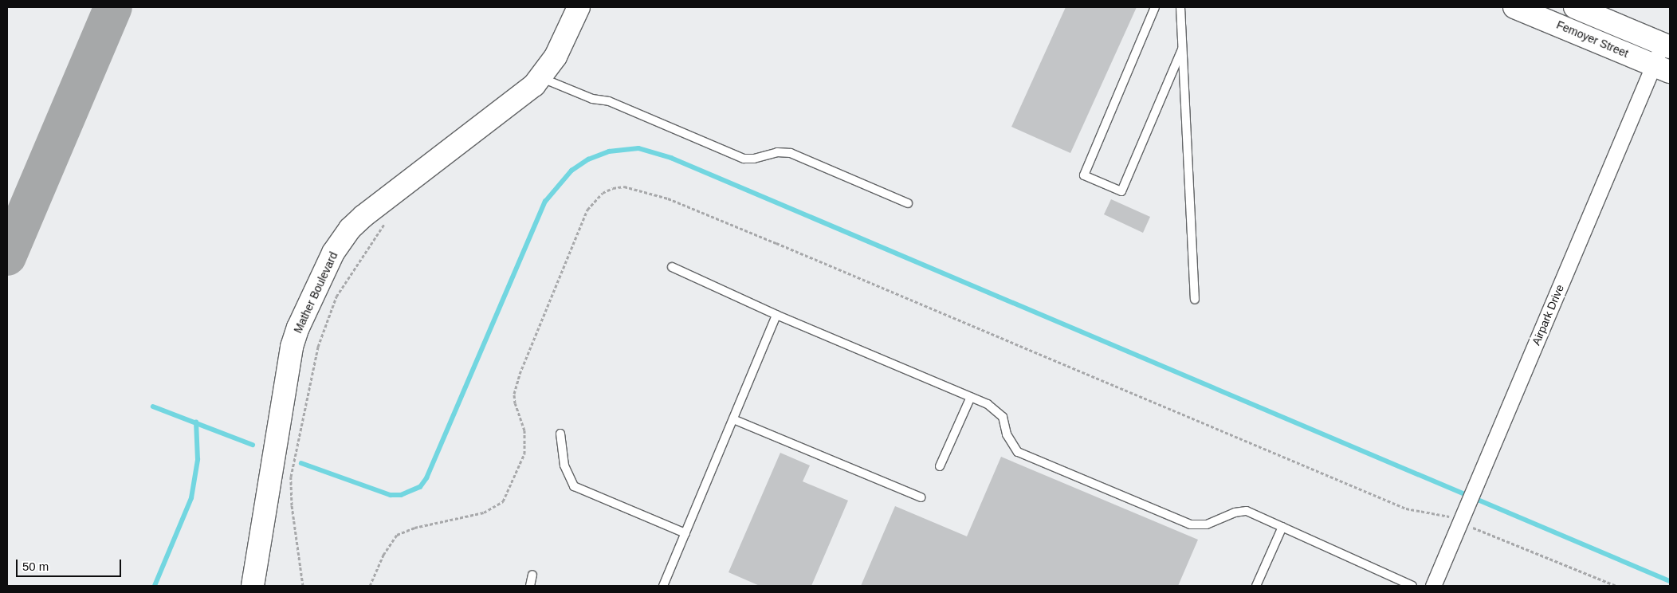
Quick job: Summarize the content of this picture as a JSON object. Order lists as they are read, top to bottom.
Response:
{
  "streets": {
    "street": ["Femoyer Street", "Mather Boulevard", "Airpark Drive"]
  },
  "crossings": [
    ["Femoyer Street", "Airpark Drive"]
  ],
  "scale_bar": "50 m"
}
